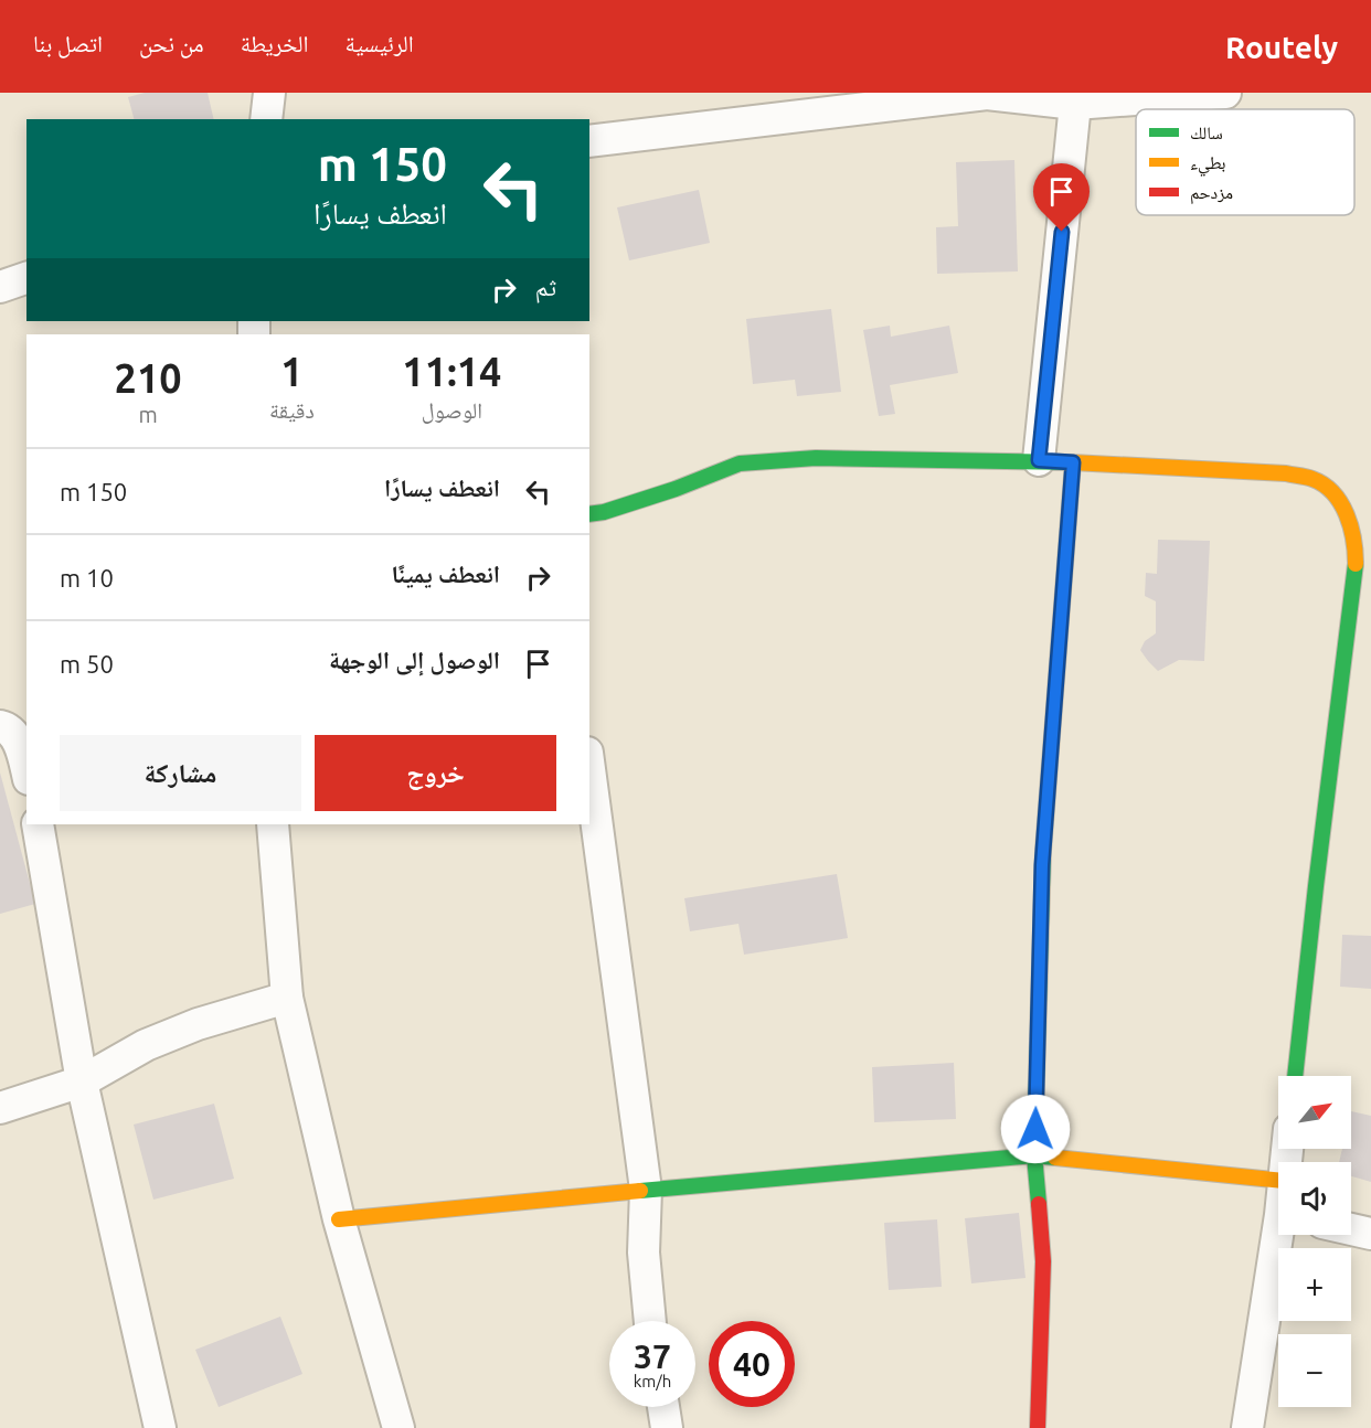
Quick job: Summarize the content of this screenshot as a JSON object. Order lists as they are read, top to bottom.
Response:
{
  "legend": ["سالك", "بطيء", "مزدحم"],
  "north": "top right",
  "page": {
    "header": "Routely",
    "nav": [
      "الرئيسية",
      "الخريطة",
      "من نحن",
      "اتصل بنا"
    ],
    "turn": ["150 m", "انعطف يسارًا"],
    "then": "ثم",
    "eta": [
      "11:14",
      "الوصول",
      "1",
      "دقيقة",
      "210",
      "m"
    ],
    "list": [
      {
        "name": "انعطف يسارًا",
        "value": "150 m"
      },
      {
        "name": "انعطف يمينًا",
        "value": "10 m"
      },
      {
        "name": "الوصول إلى الوجهة",
        "value": "50 m"
      }
    ],
    "buttons": ["خروج", "مشاركة"],
    "map_buttons": ["+", "−"],
    "speed": "37 km/h",
    "limit": "40"
  }
}
